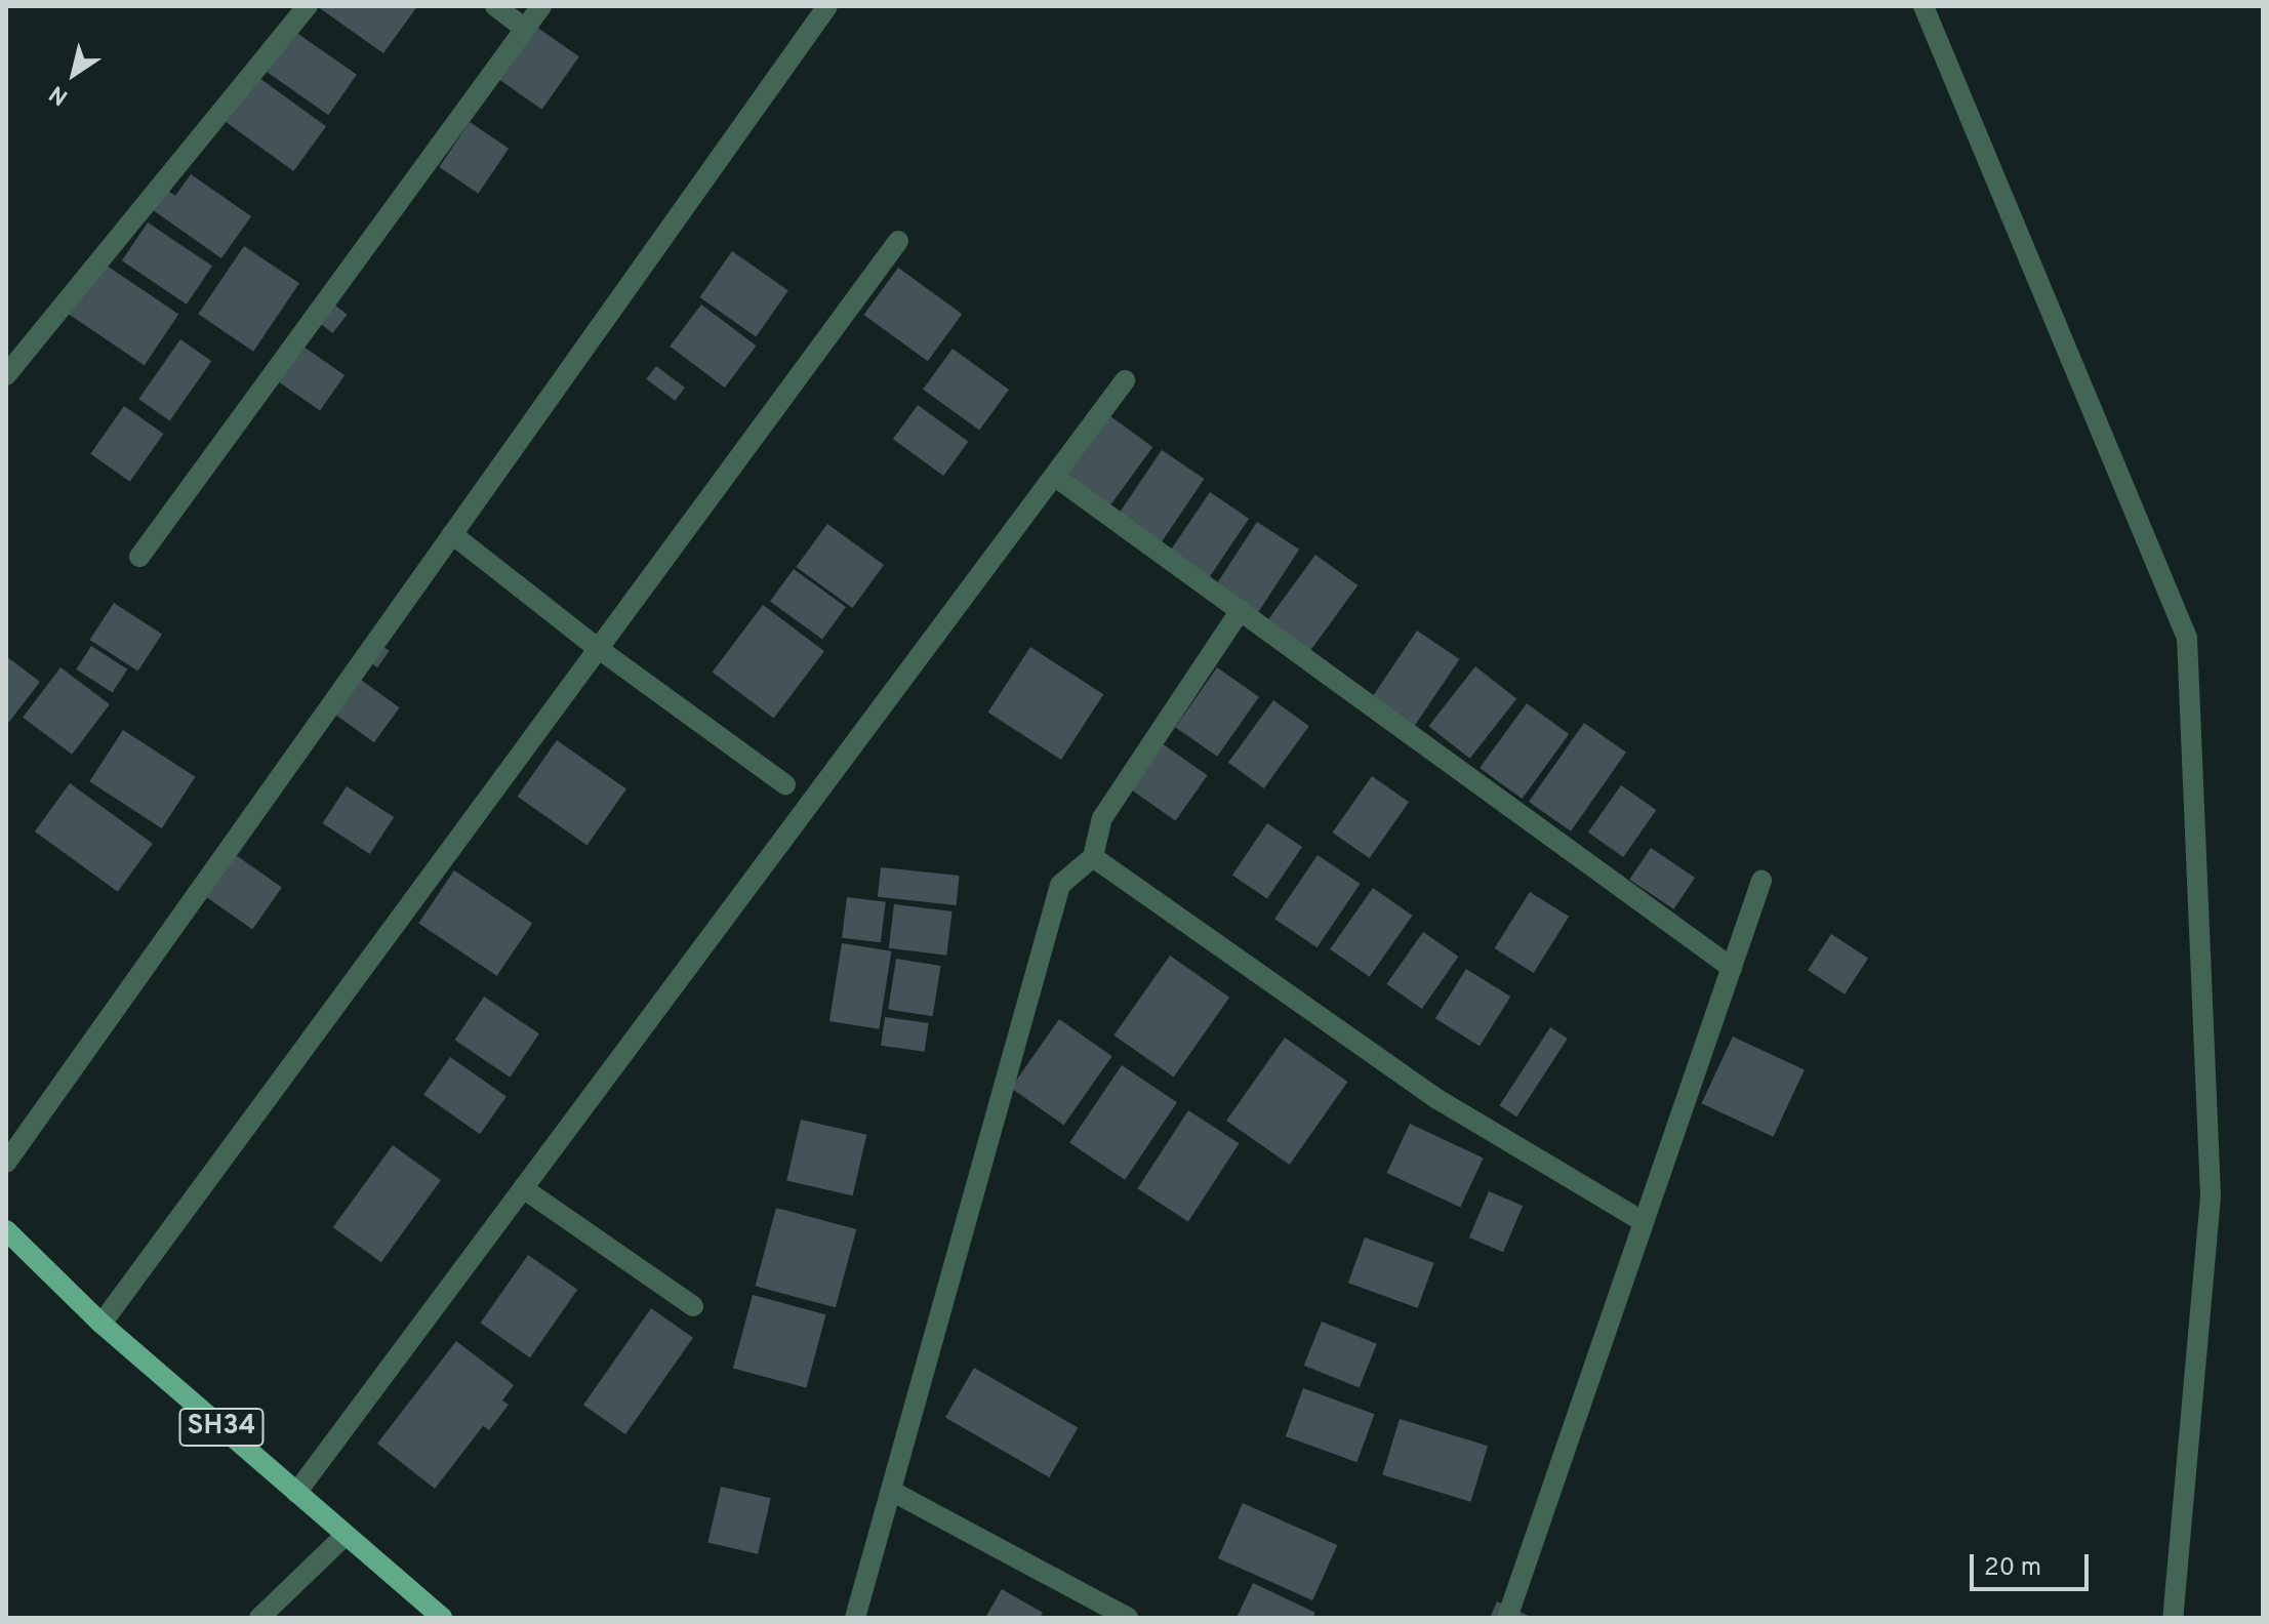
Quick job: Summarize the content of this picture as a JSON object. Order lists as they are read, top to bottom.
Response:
{
  "streets": {
    "main road": ["SH34"]
  },
  "scale_bar": "20 m",
  "north": "bottom left"
}
